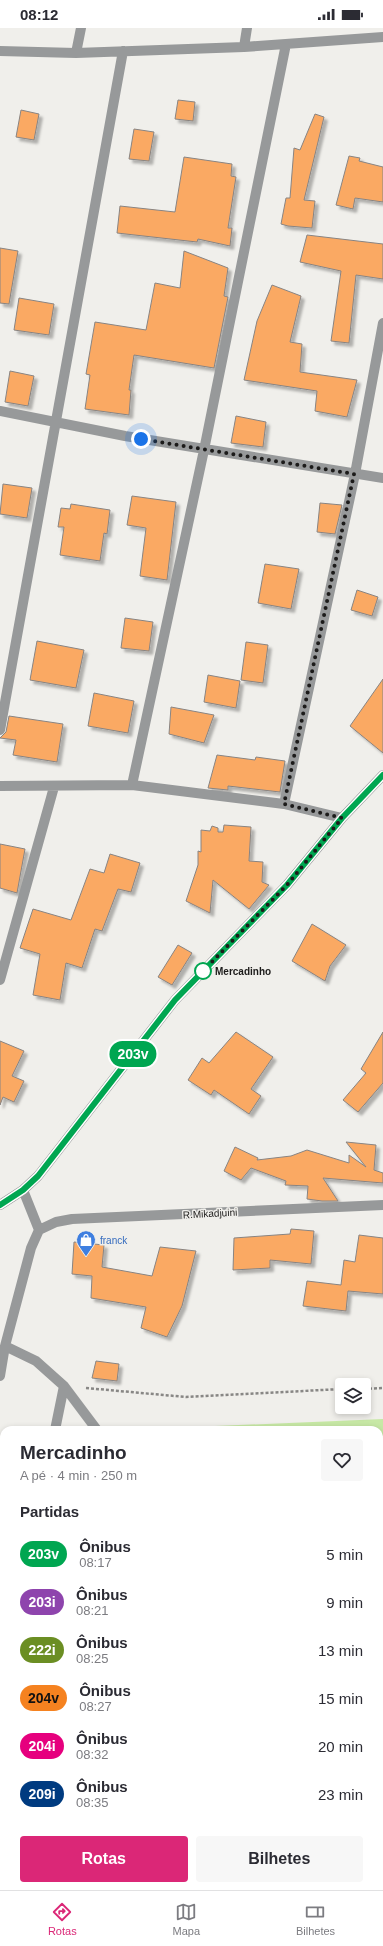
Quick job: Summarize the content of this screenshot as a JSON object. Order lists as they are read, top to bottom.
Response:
{
  "streets": {
    "street": ["R.Mikadjuini"]
  },
  "places": {
    "other": ["Mercadinho"],
    "shop": ["franck"]
  },
  "lines": ["bus line 203v"],
  "page": {
    "status": "08:12",
    "on_map": "203v",
    "heading": [
      ["Mercadinho", "A pé · 4 min · 250 m"],
      "Partidas"
    ],
    "list": [
      {
        "mark": "203v",
        "name": "Ônibus",
        "note": "08:17",
        "value": "5 min"
      },
      {
        "mark": "203i",
        "name": "Ônibus",
        "note": "08:21",
        "value": "9 min"
      },
      {
        "mark": "222i",
        "name": "Ônibus",
        "note": "08:25",
        "value": "13 min"
      },
      {
        "mark": "204v",
        "name": "Ônibus",
        "note": "08:27",
        "value": "15 min"
      },
      {
        "mark": "204i",
        "name": "Ônibus",
        "note": "08:32",
        "value": "20 min"
      },
      {
        "mark": "209i",
        "name": "Ônibus",
        "note": "08:35",
        "value": "23 min"
      }
    ],
    "buttons": ["Rotas", "Bilhetes"],
    "tabs": ["Rotas", "Mapa", "Bilhetes"]
  }
}
